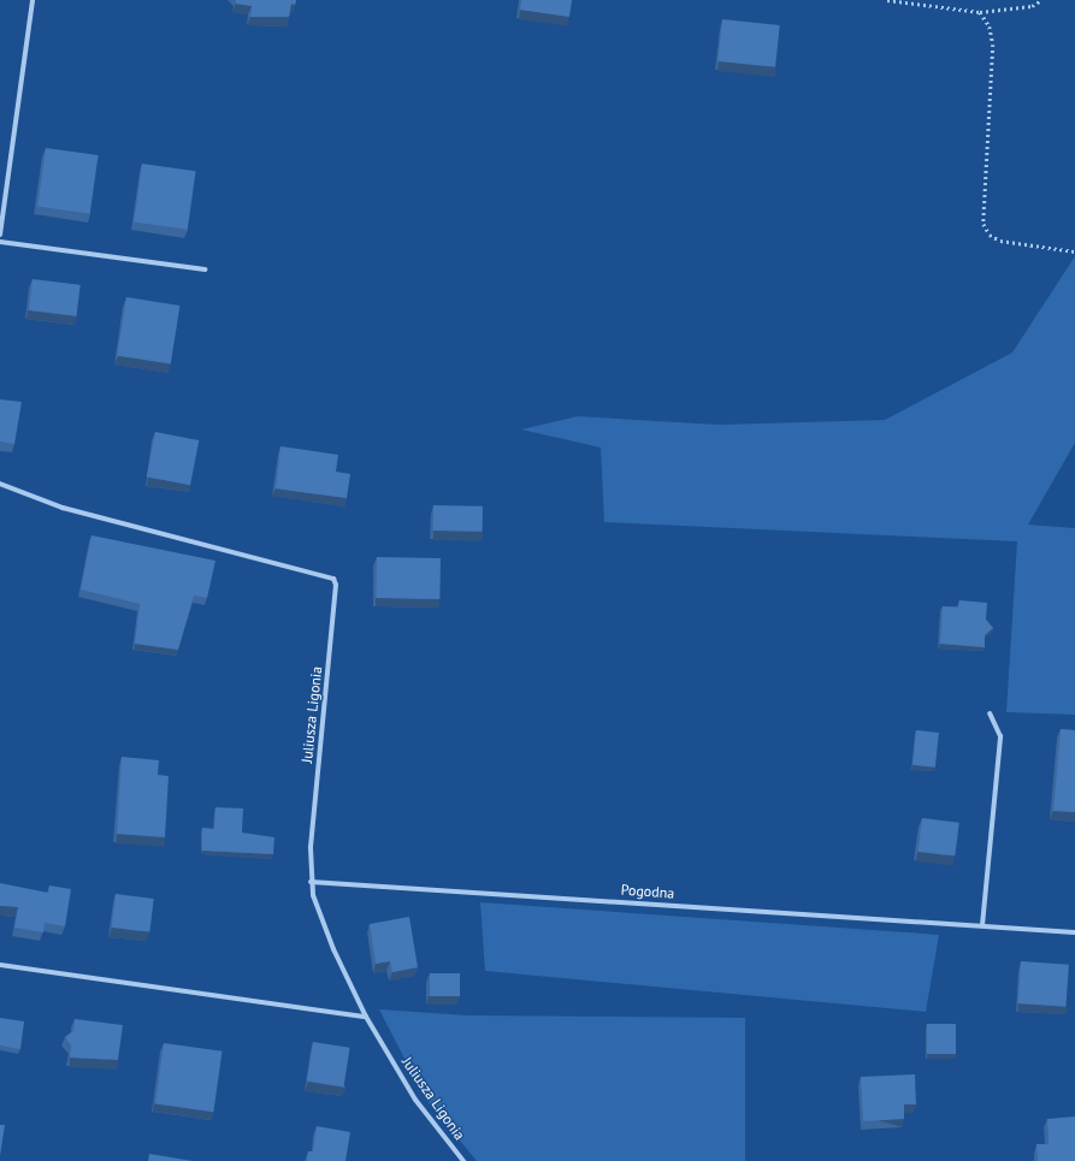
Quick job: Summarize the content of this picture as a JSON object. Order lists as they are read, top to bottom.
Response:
{
  "streets": {
    "street": ["Juliusza Ligonia", "Pogodna"]
  },
  "crossings": [
    ["Juliusza Ligonia", "Pogodna"]
  ]
}
